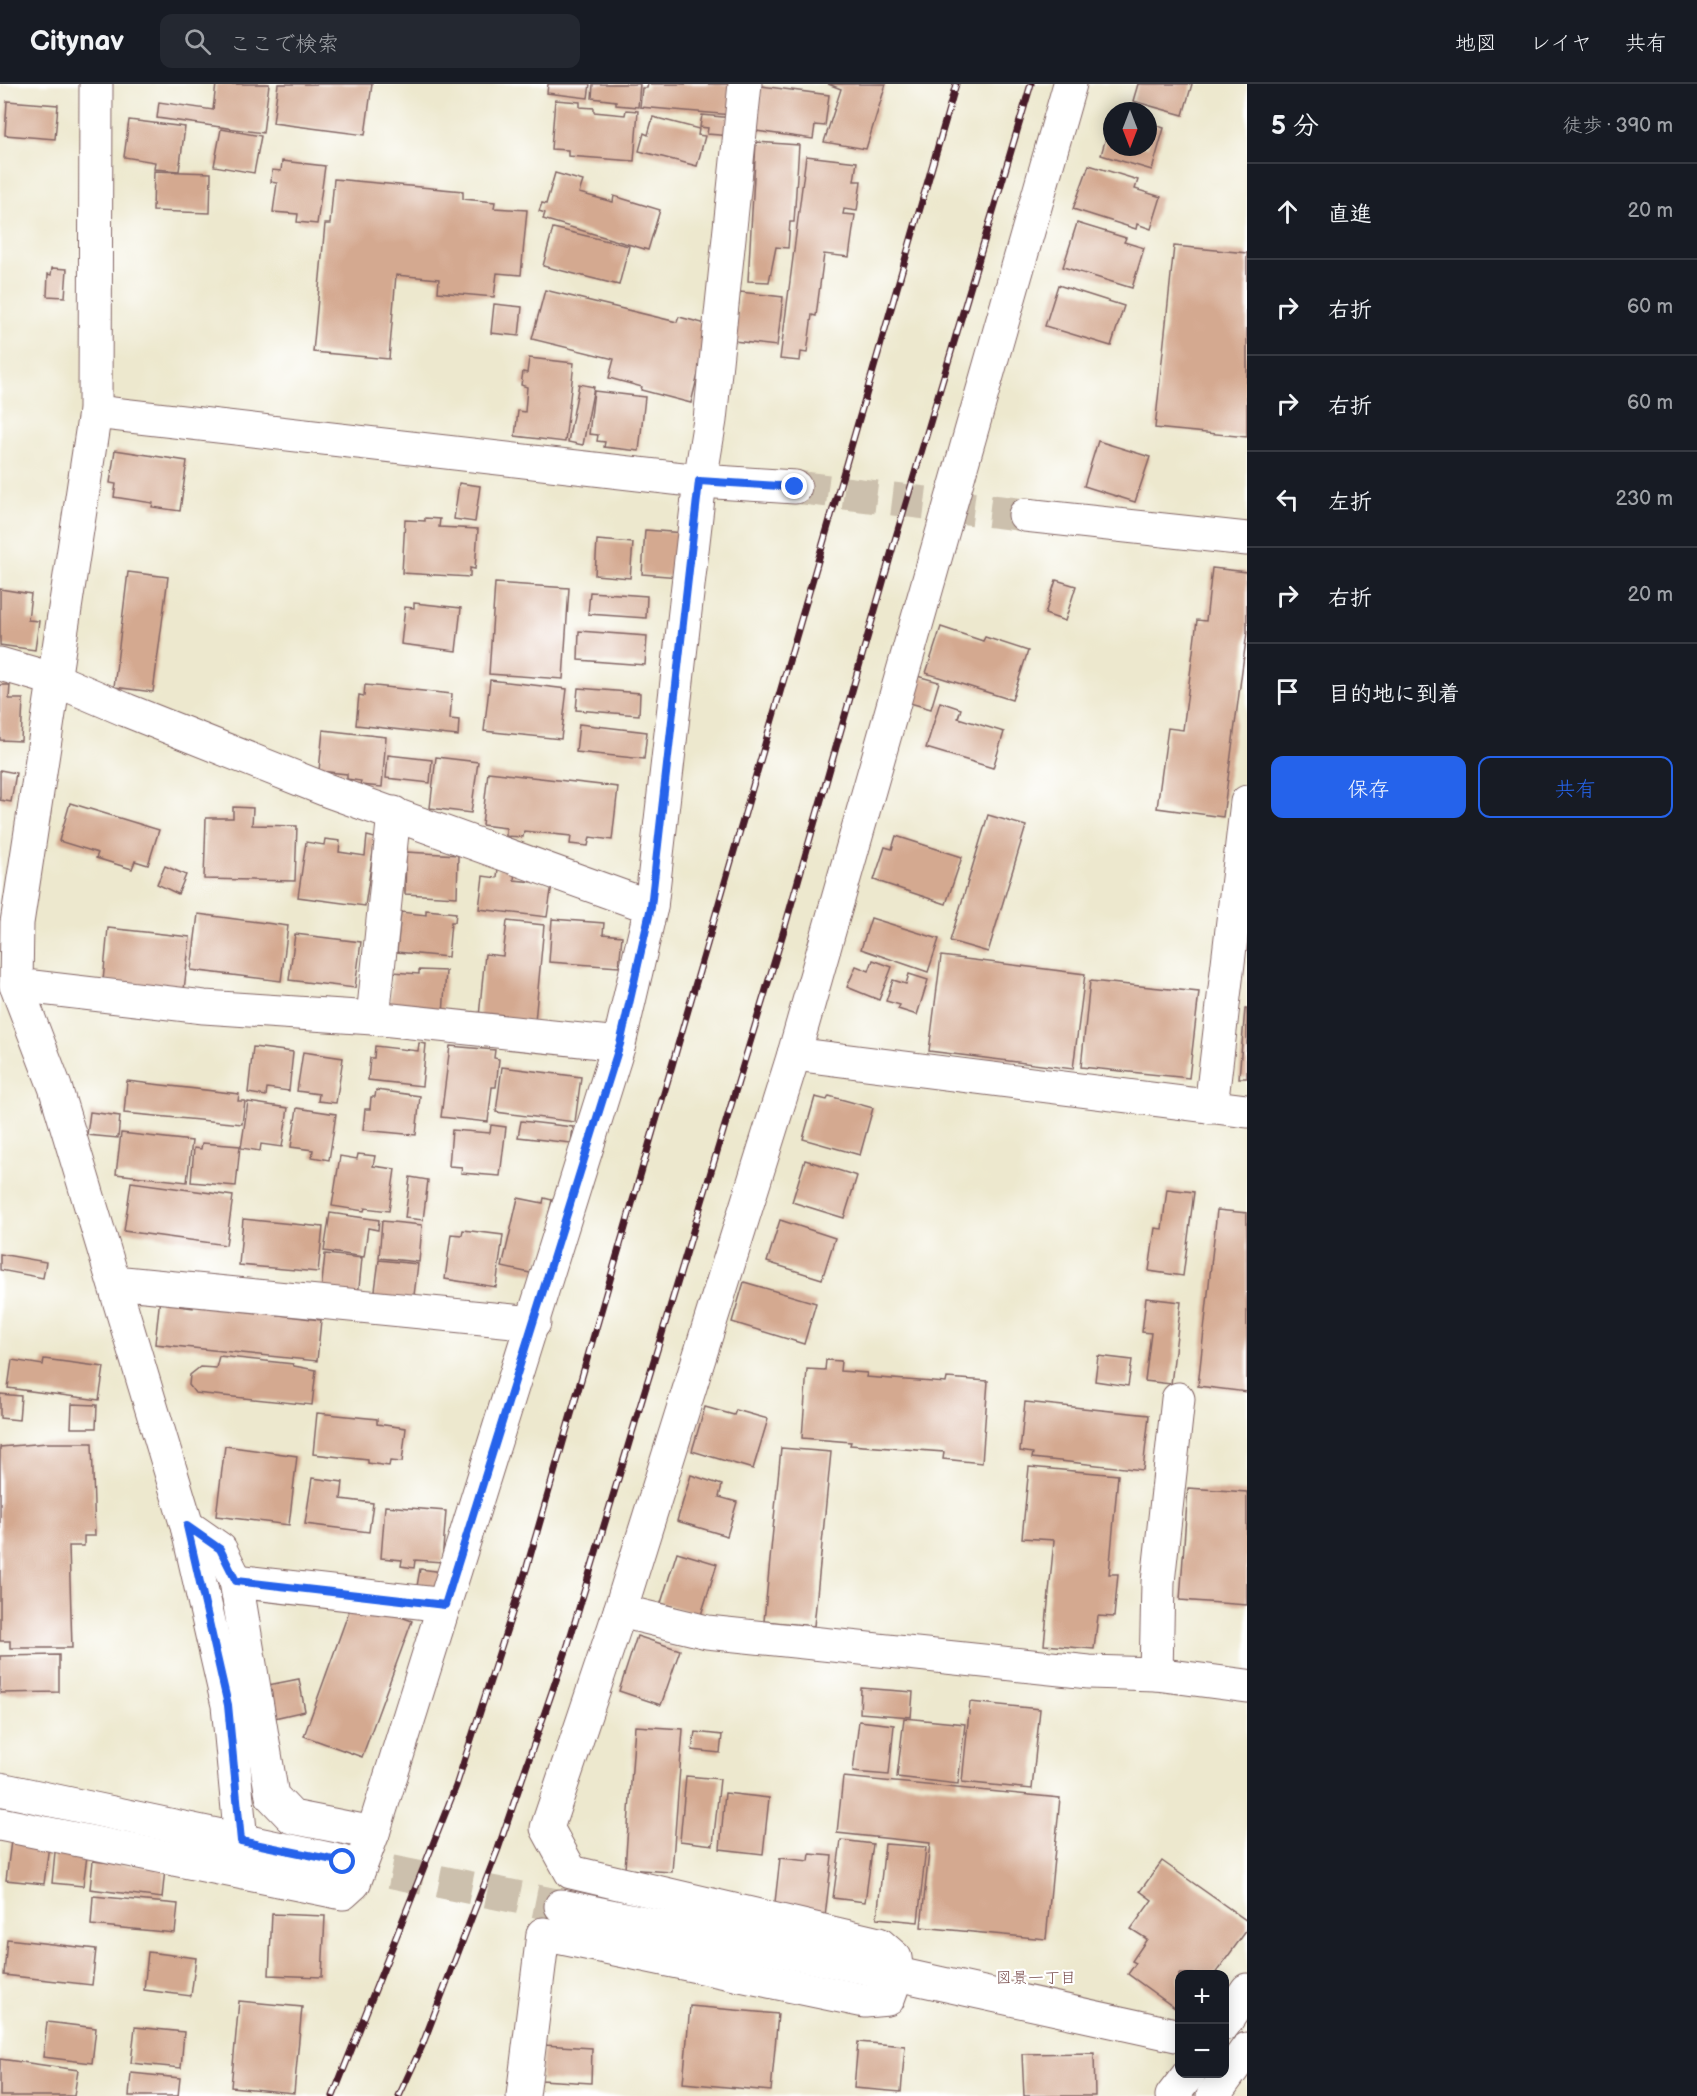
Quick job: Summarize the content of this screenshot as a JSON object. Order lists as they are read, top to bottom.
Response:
{
  "districts": ["図景一丁目"],
  "north": "bottom",
  "page": {
    "header": "Citynav",
    "search": "ここで検索",
    "nav": ["地図", "レイヤ", "共有"],
    "heading": ["5 分", "徒歩 · 390 m"],
    "list": [
      ["直進", "20 m"],
      ["右折", "60 m"],
      ["右折", "60 m"],
      ["左折", "230 m"],
      ["右折", "20 m"],
      "目的地に到着"
    ],
    "buttons": ["保存", "共有"],
    "map_buttons": ["+", "−"]
  }
}
